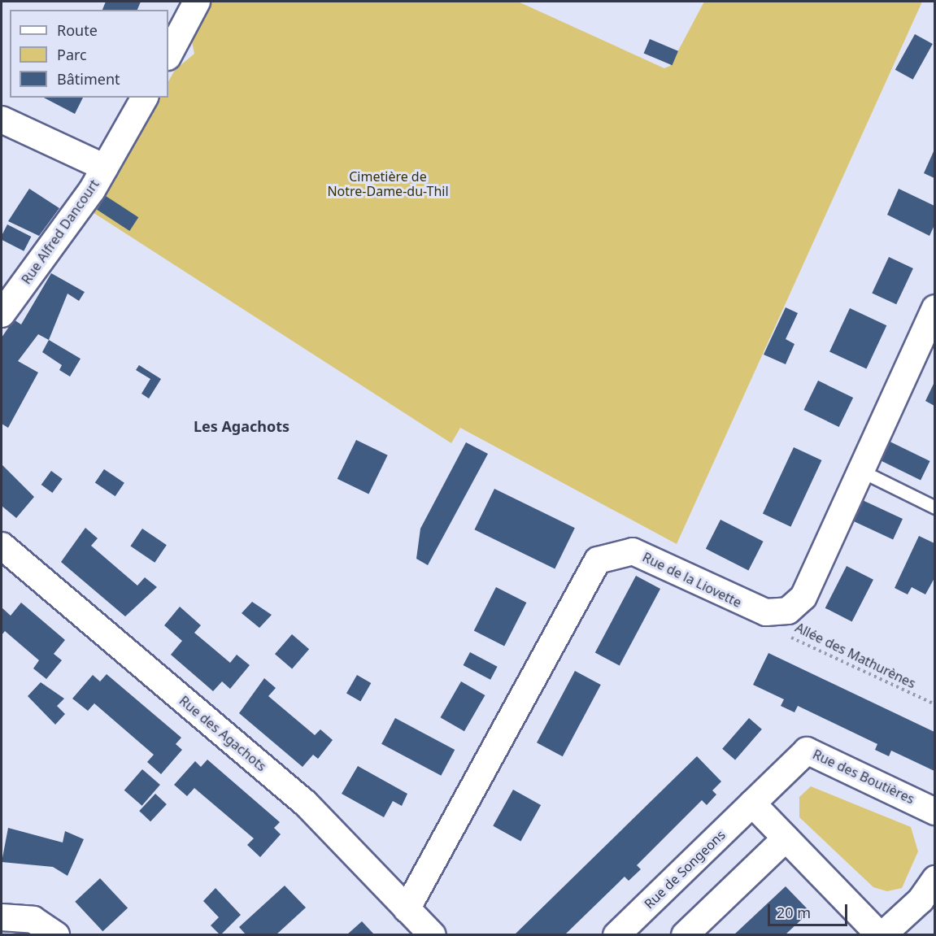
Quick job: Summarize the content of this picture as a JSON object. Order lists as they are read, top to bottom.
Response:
{
  "streets": {
    "street": [
      "Rue Alfred Dancourt",
      "Rue de la Liovette",
      "Rue des Agachots",
      "Rue des Boutières",
      "Rue de Songeons"
    ],
    "path": ["Allée des Mathurènes"]
  },
  "crossings": [
    ["Rue de la Liovette", "Allée des Mathurènes"],
    ["Rue de la Liovette", "Rue des Agachots"],
    ["Rue des Boutières", "Rue de Songeons"]
  ],
  "districts": ["Les Agachots"],
  "parks": ["Cimetière de Notre-Dame-du-Thil"],
  "legend": ["Route", "Parc", "Bâtiment"],
  "scale_bar": "20 m"
}
